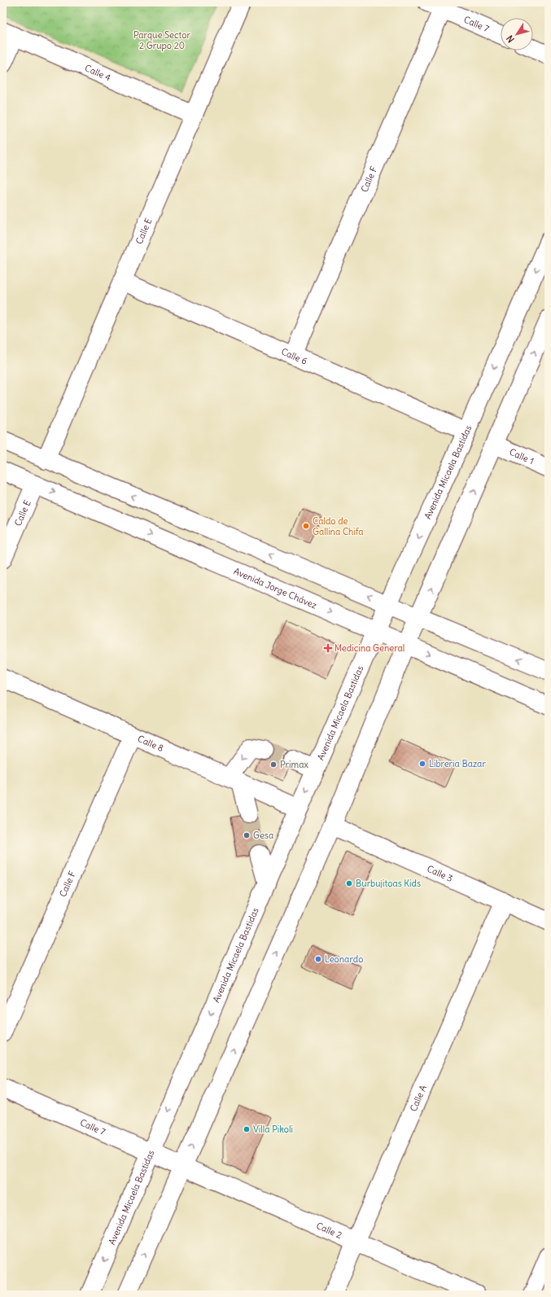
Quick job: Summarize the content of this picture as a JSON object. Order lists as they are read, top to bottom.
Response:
{
  "streets": {
    "street": [
      "Calle 7",
      "Calle 4",
      "Calle F",
      "Calle E",
      "Calle 6",
      "Calle 1",
      "Avenida Micaela Bastidas",
      "Avenida Jorge Chávez",
      "Calle 8",
      "Calle 3",
      "Calle A",
      "Calle 2"
    ]
  },
  "crossings": [
    ["Calle 7", "Calle F"],
    ["Calle 7", "Avenida Micaela Bastidas"],
    ["Calle 7", "Calle 2"],
    ["Calle 4", "Calle E"],
    ["Calle F", "Calle 6"],
    ["Calle F", "Calle 8"],
    ["Calle E", "Calle 6"],
    ["Calle E", "Avenida Jorge Chávez"],
    ["Calle 6", "Avenida Micaela Bastidas"],
    ["Avenida Micaela Bastidas", "Avenida Jorge Chávez"],
    ["Avenida Micaela Bastidas", "Calle 8"],
    ["Calle 3", "Calle A"],
    ["Calle A", "Calle 2"]
  ],
  "parks": ["Parque Sector 2 Grupo 20"],
  "places": {
    "other": [
      "Caldo de Gallina Chifa",
      "Libreria Bazar",
      "Primax",
      "Gesa",
      "Burbujitoas Kids",
      "Leonardo",
      "Villa Pikoli"
    ],
    "health": ["Medicina General"]
  },
  "north": "bottom left"
}
